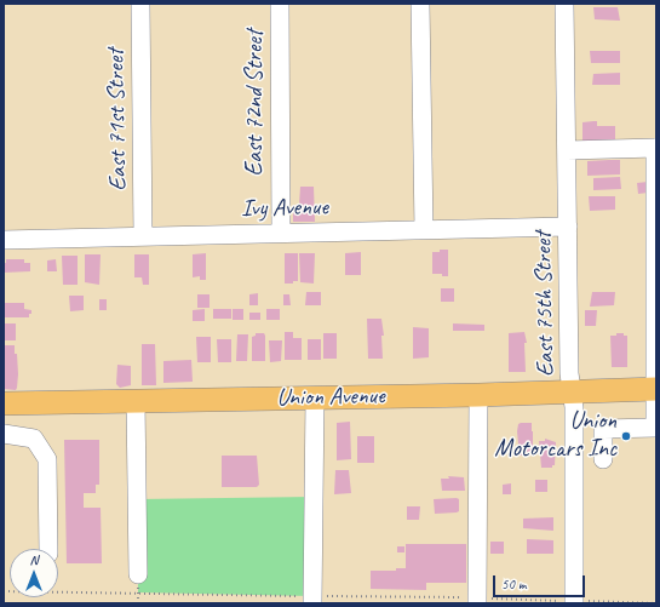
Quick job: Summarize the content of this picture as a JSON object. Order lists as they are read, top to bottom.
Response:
{
  "streets": {
    "main road": ["Union Avenue"],
    "street": [
      "East 72nd Street",
      "East 71st Street",
      "Ivy Avenue",
      "East 75th Street"
    ]
  },
  "crossings": [
    ["East 72nd Street", "Ivy Avenue"],
    ["East 71st Street", "Ivy Avenue"],
    ["Ivy Avenue", "East 75th Street"],
    ["East 75th Street", "Union Avenue"]
  ],
  "places": ["Union Motorcars Inc"],
  "scale_bar": "50 m",
  "north": "top"
}
